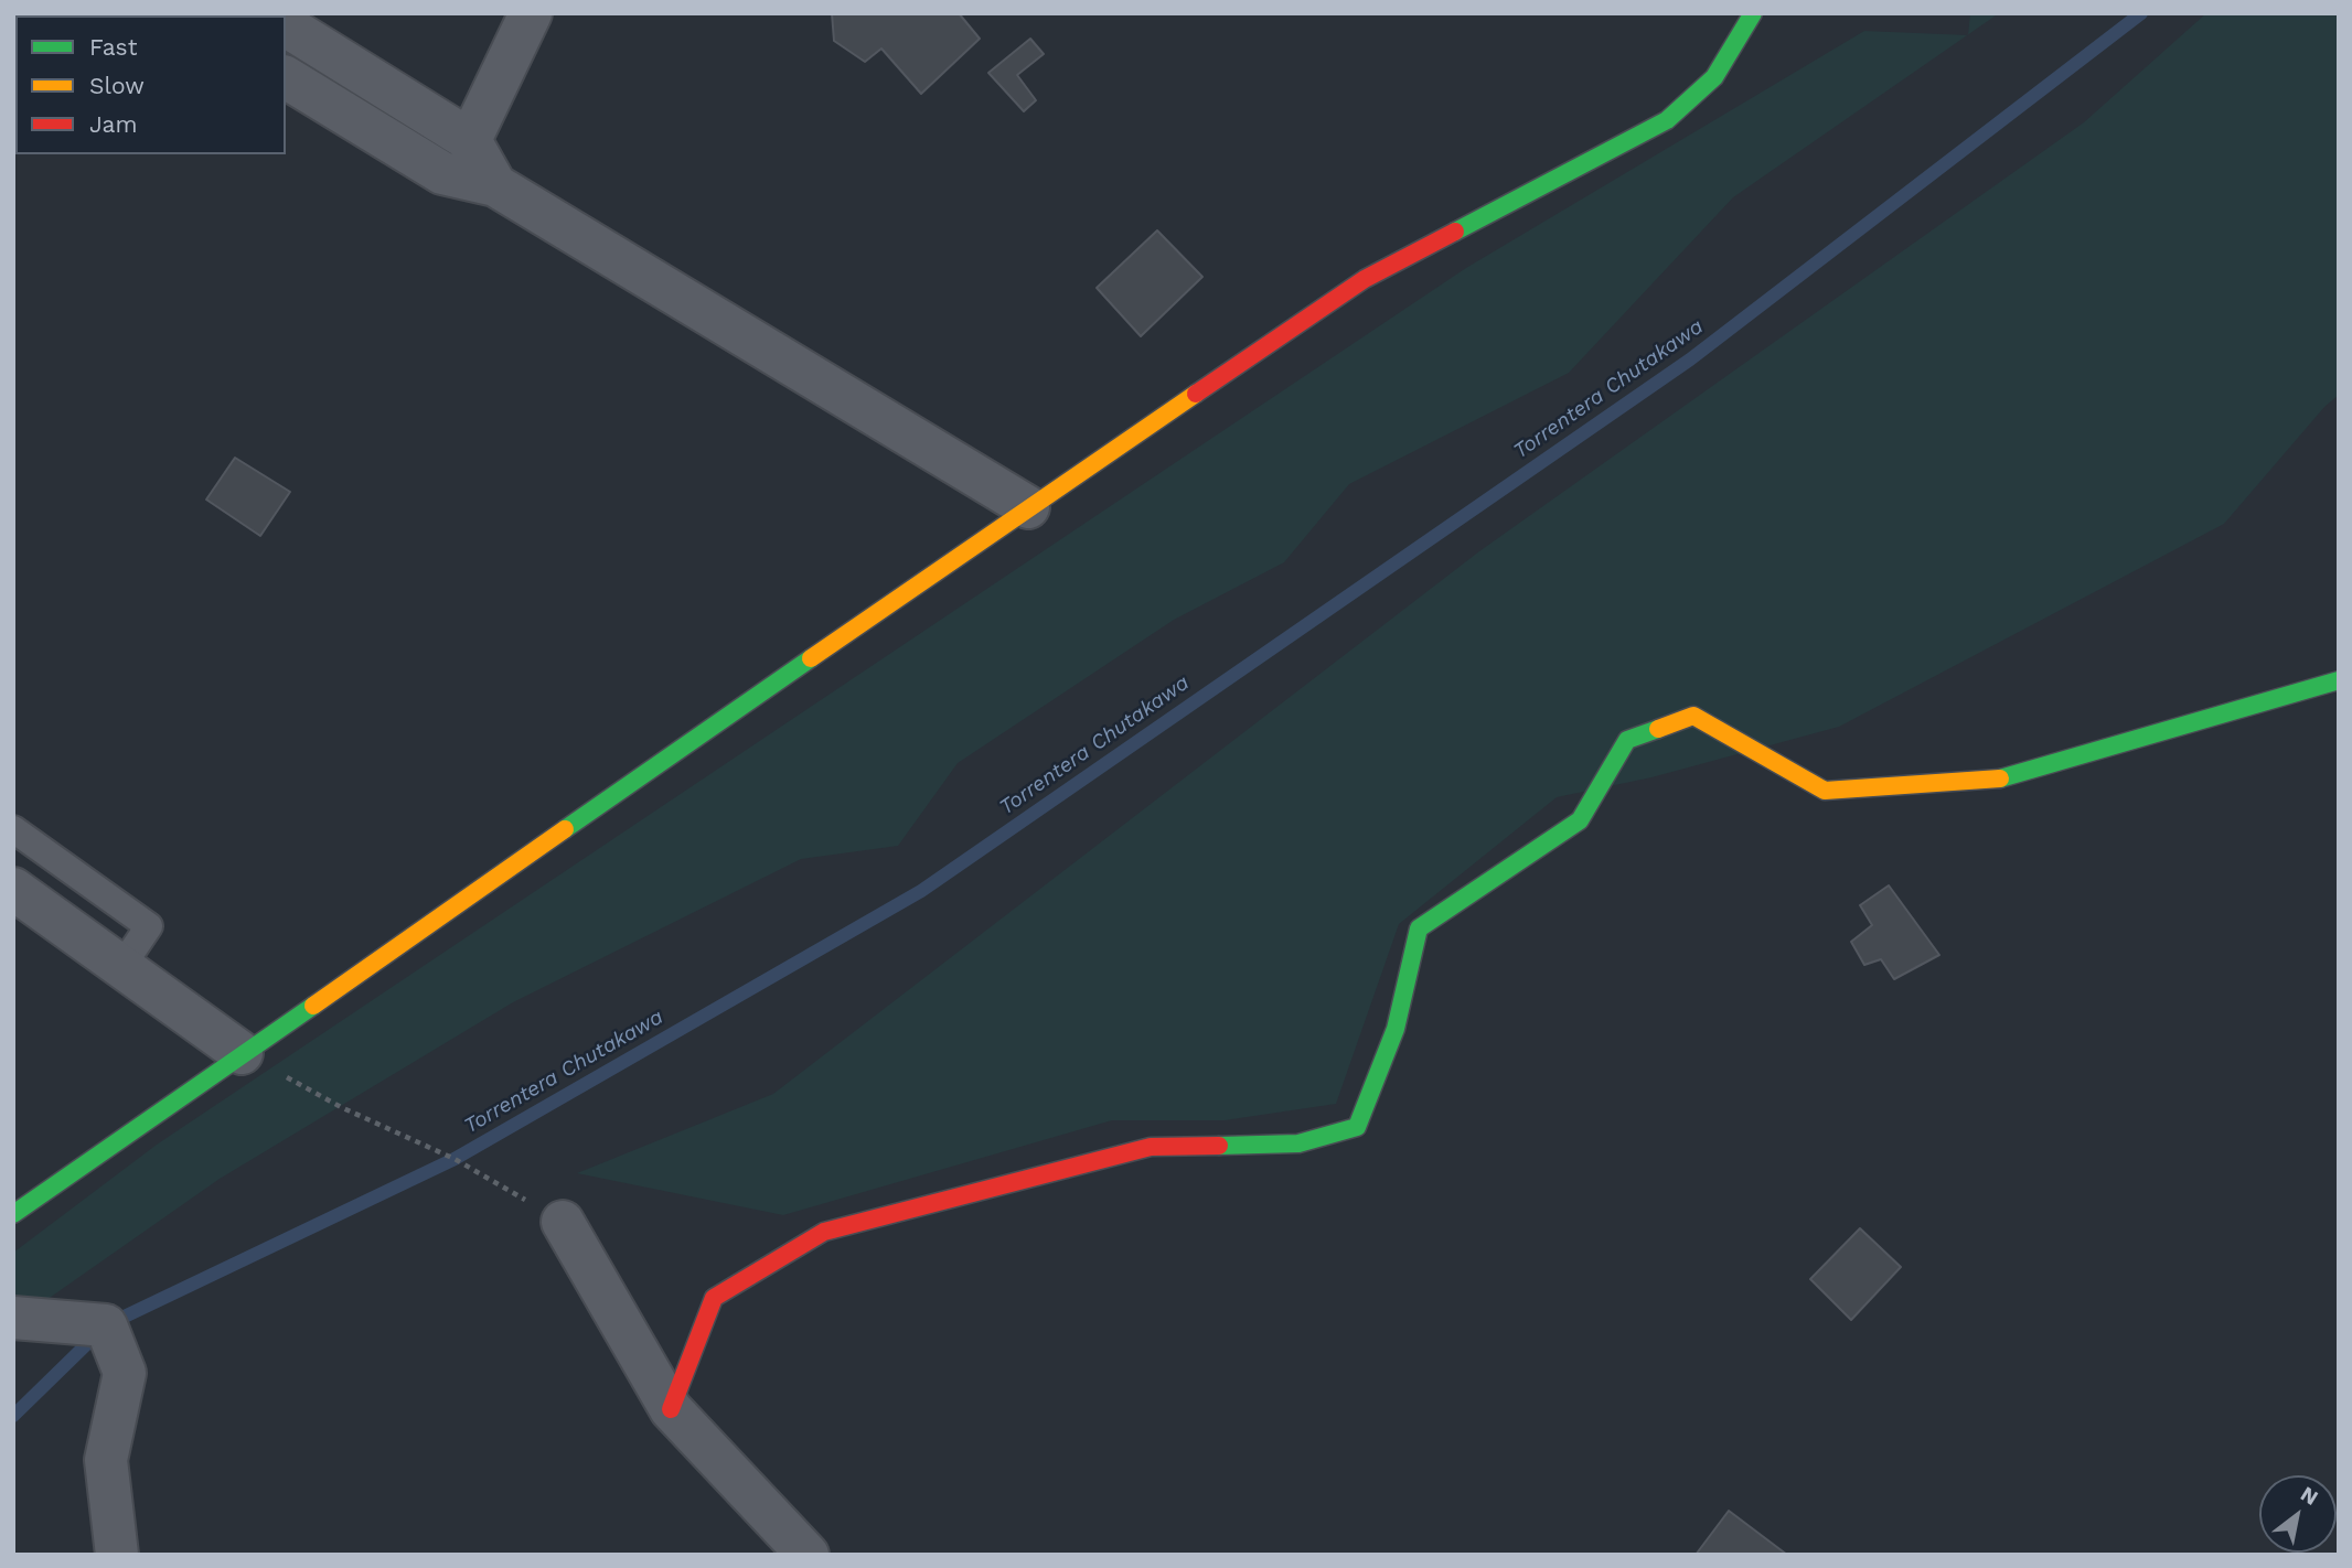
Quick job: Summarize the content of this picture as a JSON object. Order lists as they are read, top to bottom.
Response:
{
  "water": ["Torrentera Chutakawa"],
  "legend": ["Fast", "Slow", "Jam"],
  "north": "top right"
}
